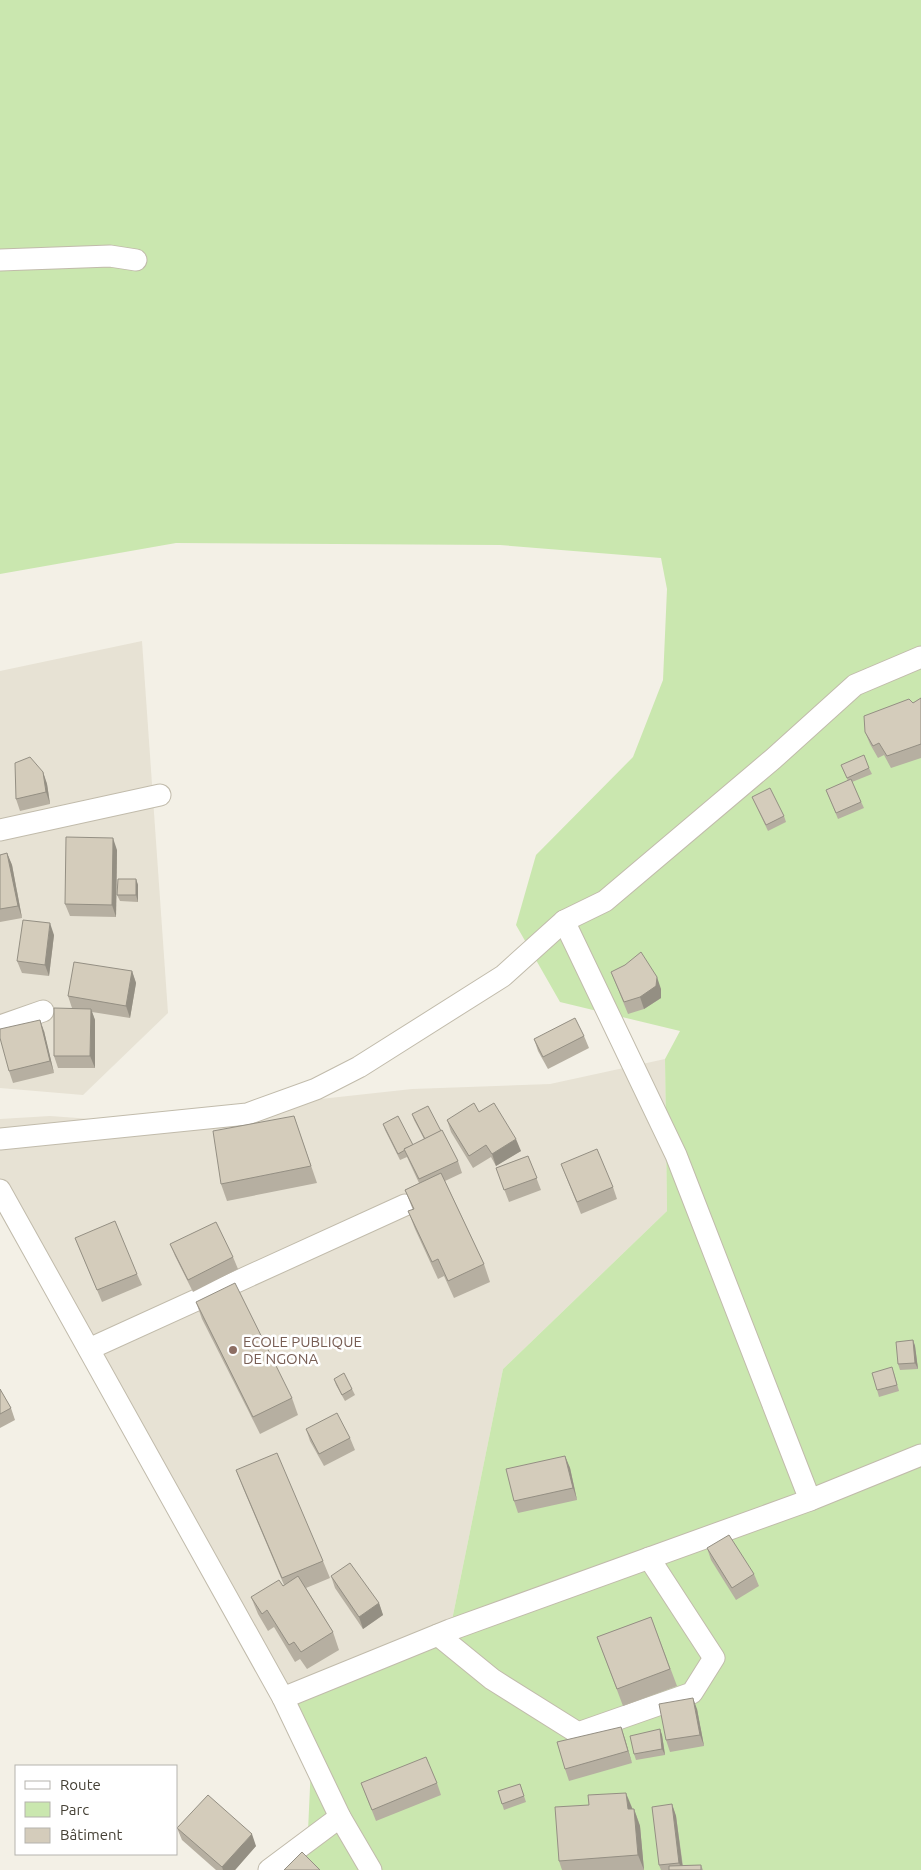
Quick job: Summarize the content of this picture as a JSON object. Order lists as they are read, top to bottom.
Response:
{
  "places": ["ECOLE PUBLIQUE DE NGONA"],
  "legend": ["Route", "Parc", "Bâtiment"]
}
